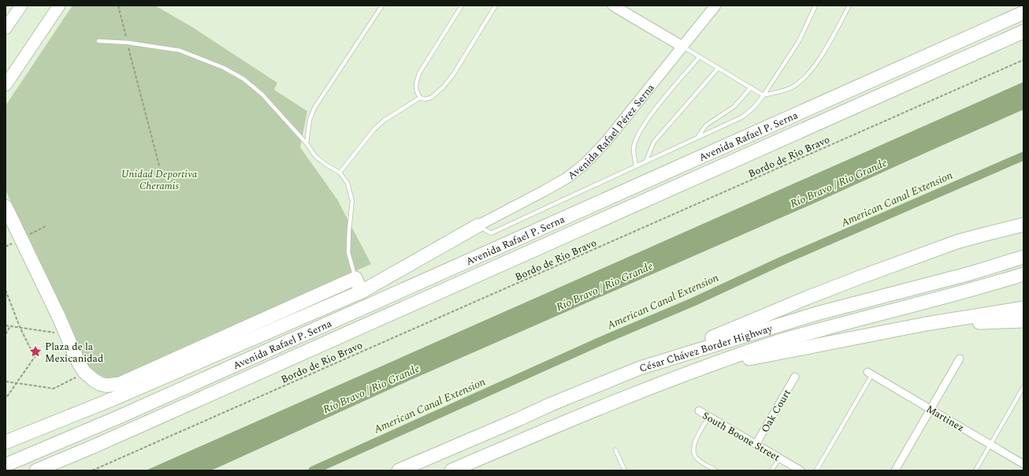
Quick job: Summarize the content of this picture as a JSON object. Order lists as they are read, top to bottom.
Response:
{
  "streets": {
    "highway": ["Avenida Rafael P. Serna", "César Chávez Border Highway"],
    "main road": ["Avenida Rafael Pérez Serna"],
    "street": ["Oak Court", "Martinez", "South Boone Street"],
    "path": ["Bordo de Rio Bravo"]
  },
  "crossings": [
    ["Oak Court", "South Boone Street"]
  ],
  "water": ["Río Bravo / Rio Grande", "American Canal Extension"],
  "parks": ["Unidad Deportiva Cheramis"],
  "places": {
    "place": ["Plaza de la Mexicanidad"]
  }
}
